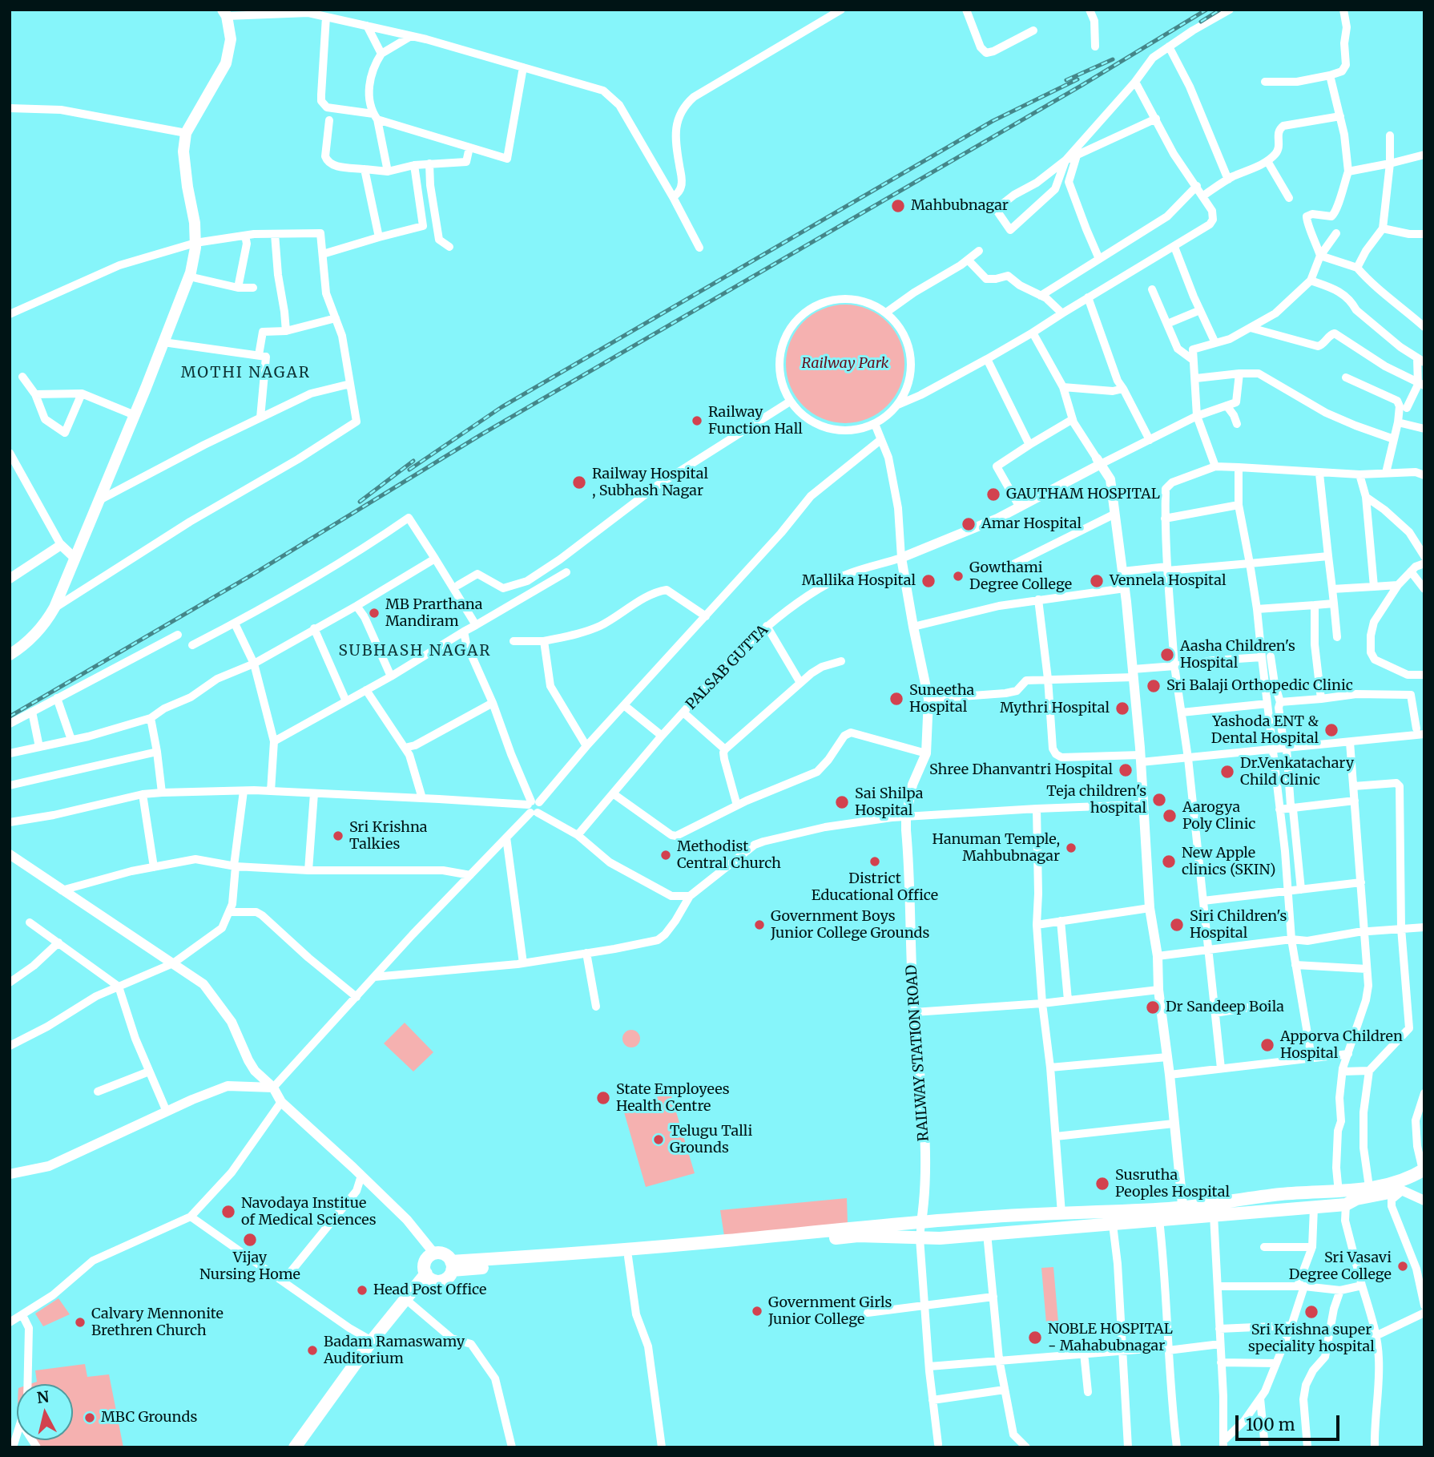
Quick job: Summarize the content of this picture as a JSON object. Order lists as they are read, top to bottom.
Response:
{
  "streets": {
    "street": ["PALSAB GUTTA", "RAILWAY STATION ROAD"]
  },
  "districts": ["MOTHI NAGAR", "SUBHASH NAGAR"],
  "parks": ["Railway Park"],
  "places": [
    "Mahbubnagar",
    "Railway Function Hall",
    "Railway Hospital , Subhash Nagar",
    "GAUTHAM HOSPITAL",
    "Amar Hospital",
    "Gowthami Degree College",
    "Mallika Hospital",
    "Vennela Hospital",
    "MB Prarthana Mandiram",
    "Aasha Children's Hospital",
    "Sri Balaji Orthopedic Clinic",
    "Suneetha Hospital",
    "Mythri Hospital",
    "Yashoda ENT & Dental Hospital",
    "Shree Dhanvantri Hospital",
    "Dr.Venkatachary Child Clinic",
    "Teja children's hospital",
    "Sai Shilpa Hospital",
    "Aarogya Poly Clinic",
    "Sri Krishna Talkies",
    "Hanuman Temple, Mahbubnagar",
    "Methodist Central Church",
    "District Educational Office",
    "New Apple clinics (SKIN)",
    "Government Boys Junior College Grounds",
    "Siri Children's Hospital",
    "Dr Sandeep Boila",
    "Apporva Children Hospital",
    "State Employees Health Centre",
    "Telugu Talli Grounds",
    "Susrutha Peoples Hospital",
    "Navodaya Institue of Medical Sciences",
    "Vijay Nursing Home",
    "Sri Vasavi Degree College",
    "Head Post Office",
    "Government Girls Junior College",
    "Sri Krishna super speciality hospital",
    "Calvary Mennonite Brethren Church",
    "NOBLE HOSPITAL - Mahabubnagar",
    "Badam Ramaswamy Auditorium",
    "MBC Grounds"
  ],
  "scale_bar": "100 m",
  "north": "top"
}
